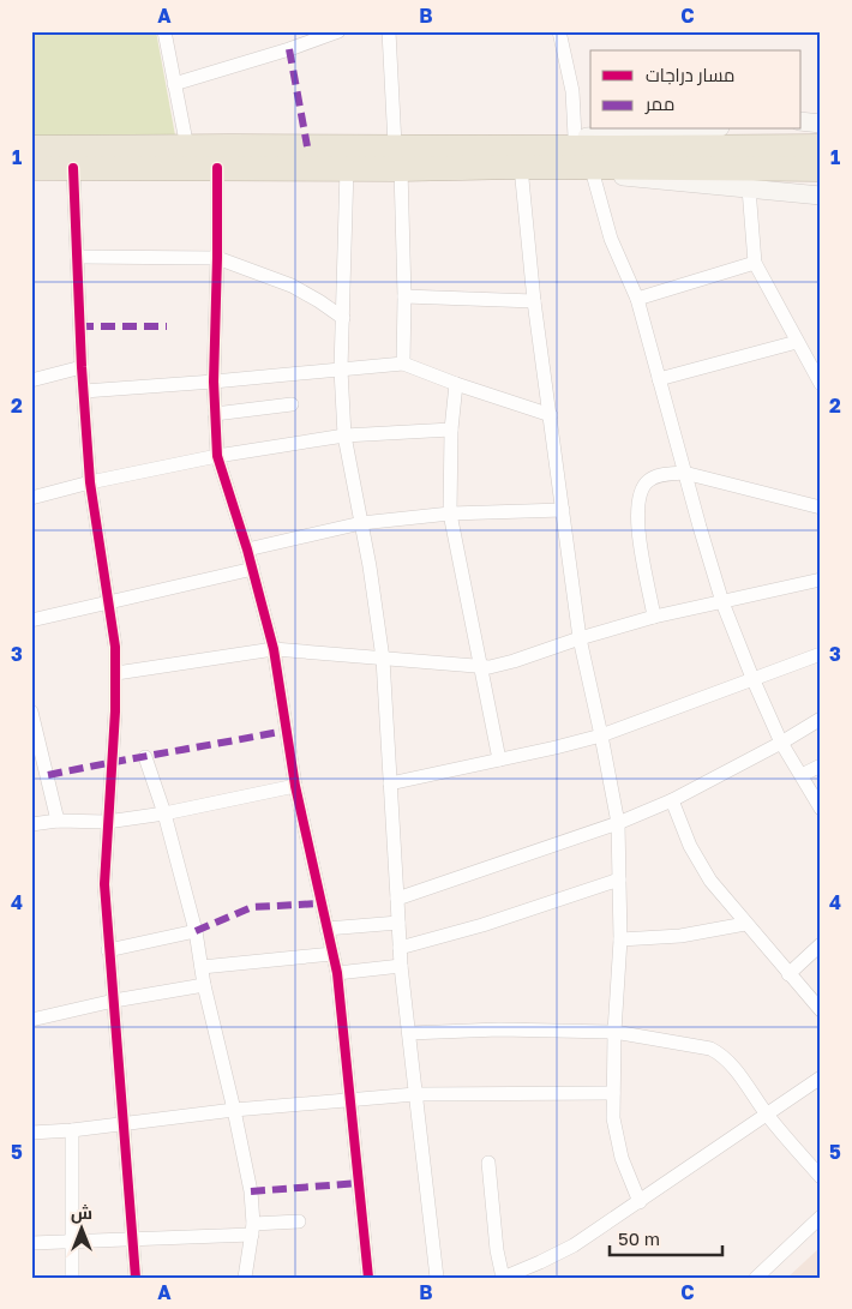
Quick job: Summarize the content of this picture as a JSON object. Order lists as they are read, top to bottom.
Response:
{
  "legend": ["مسار دراجات", "ممر"],
  "scale_bar": "50 m",
  "north": "top",
  "grid": {
    "columns": ["A", "B", "C"],
    "rows": [
      "1",
      "2",
      "3",
      "4",
      "5"
    ]
  }
}
